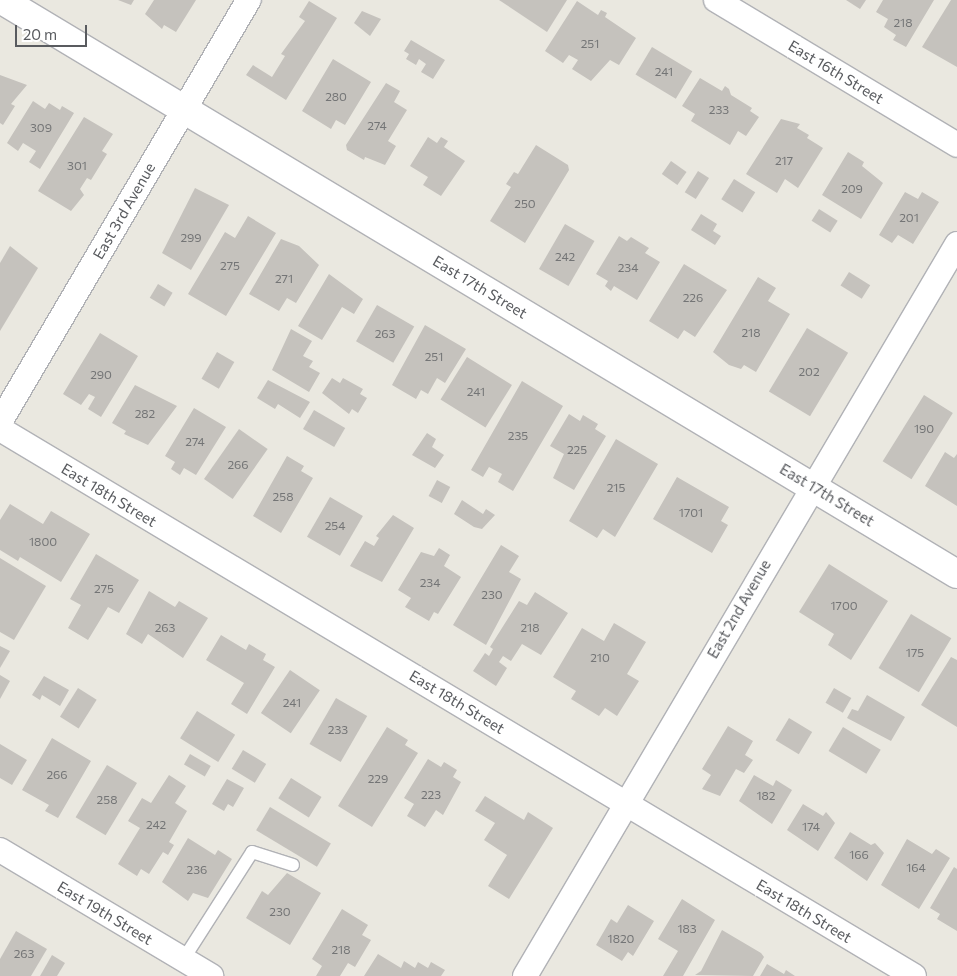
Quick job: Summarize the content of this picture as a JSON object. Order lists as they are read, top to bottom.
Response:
{
  "streets": {
    "street": [
      "East 16th Street",
      "East 3rd Avenue",
      "East 17th Street",
      "East 18th Street",
      "East 2nd Avenue",
      "East 19th Street"
    ]
  },
  "crossings": [
    ["East 3rd Avenue", "East 17th Street"],
    ["East 17th Street", "East 2nd Avenue"],
    ["East 18th Street", "East 2nd Avenue"]
  ],
  "house_numbers": [
    "218",
    "251",
    "241",
    "280",
    "233",
    "274",
    "309",
    "217",
    "301",
    "209",
    "250",
    "201",
    "299",
    "242",
    "275",
    "234",
    "271",
    "226",
    "218",
    "263",
    "251",
    "202",
    "290",
    "241",
    "282",
    "190",
    "235",
    "274",
    "225",
    "266",
    "215",
    "258",
    "1701",
    "254",
    "1800",
    "234",
    "275",
    "230",
    "1700",
    "263",
    "218",
    "175",
    "210",
    "241",
    "233",
    "266",
    "229",
    "223",
    "182",
    "258",
    "242",
    "174",
    "166",
    "164",
    "236",
    "230",
    "183",
    "1820",
    "218",
    "263"
  ],
  "scale_bar": "20 m"
}
